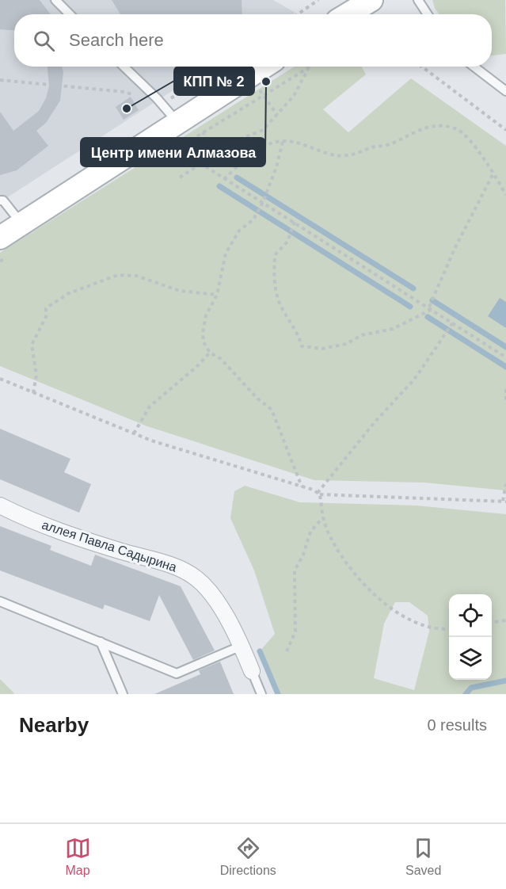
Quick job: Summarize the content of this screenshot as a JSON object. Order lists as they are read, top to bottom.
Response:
{
  "streets": {
    "street": ["аллея Павла Садырина"]
  },
  "places": ["Центр имени Алмазова", "КПП № 2"],
  "page": {
    "search": "Search here",
    "heading": ["Nearby", "0 results"],
    "nav": ["Map", "Directions", "Saved"]
  }
}
